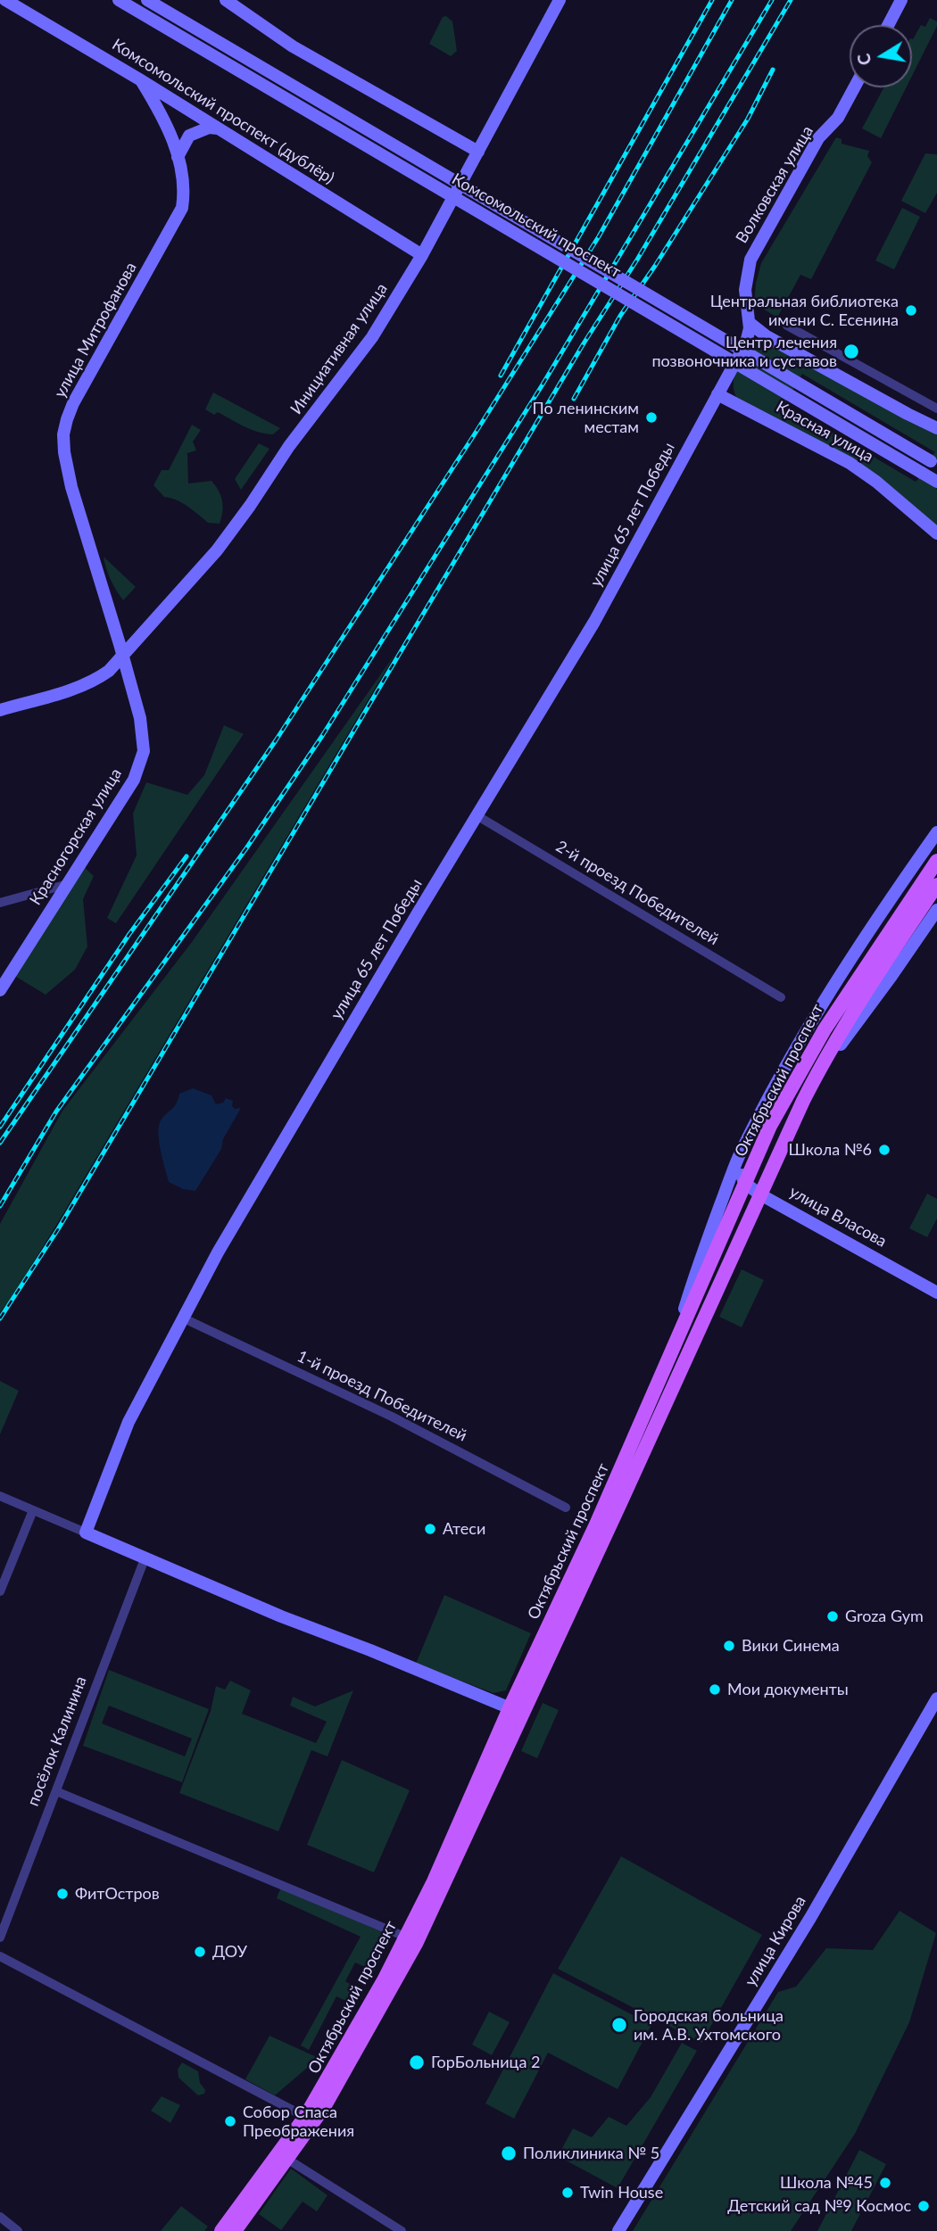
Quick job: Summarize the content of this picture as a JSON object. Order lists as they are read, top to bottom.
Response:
{
  "streets": {
    "main road": [
      "Комсомольский проспект (дублёр)",
      "Волковская улица",
      "Комсомольский проспект",
      "улица Митрофанова",
      "Инициативная улица",
      "Красная улица",
      "улица 65 лет Победы",
      "Красногорская улица",
      "Октябрьский проспект",
      "улица Власова",
      "улица Кирова"
    ],
    "street": ["2-й проезд Победителей", "1-й проезд Победителей", "посёлок Калинина"]
  },
  "crossings": [
    ["Комсомольский проспект (дублёр)", "улица Митрофанова"],
    ["Комсомольский проспект (дублёр)", "Инициативная улица"],
    ["Волковская улица", "улица 65 лет Победы"],
    ["улица Митрофанова", "Инициативная улица"],
    ["улица Митрофанова", "Красногорская улица"],
    ["Инициативная улица", "Красногорская улица"],
    ["Красная улица", "улица 65 лет Победы"],
    ["улица 65 лет Победы", "2-й проезд Победителей"],
    ["улица 65 лет Победы", "1-й проезд Победителей"],
    ["Октябрьский проспект", "улица Власова"]
  ],
  "places": [
    "Центральная библиотека имени С. Есенина",
    "Центр лечения позвоночника и суставов",
    "По ленинским местам",
    "Школа №6",
    "Атеси",
    "Groza Gym",
    "Вики Синема",
    "Мои документы",
    "ФитОстров",
    "ДОУ",
    "Городская больница им. А.В. Ухтомского",
    "ГорБольница 2",
    "Собор Спаса Преображения",
    "Поликлиника № 5",
    "Школа №45",
    "Twin House",
    "Детский сад №9 Космос"
  ],
  "north": "left"
}
